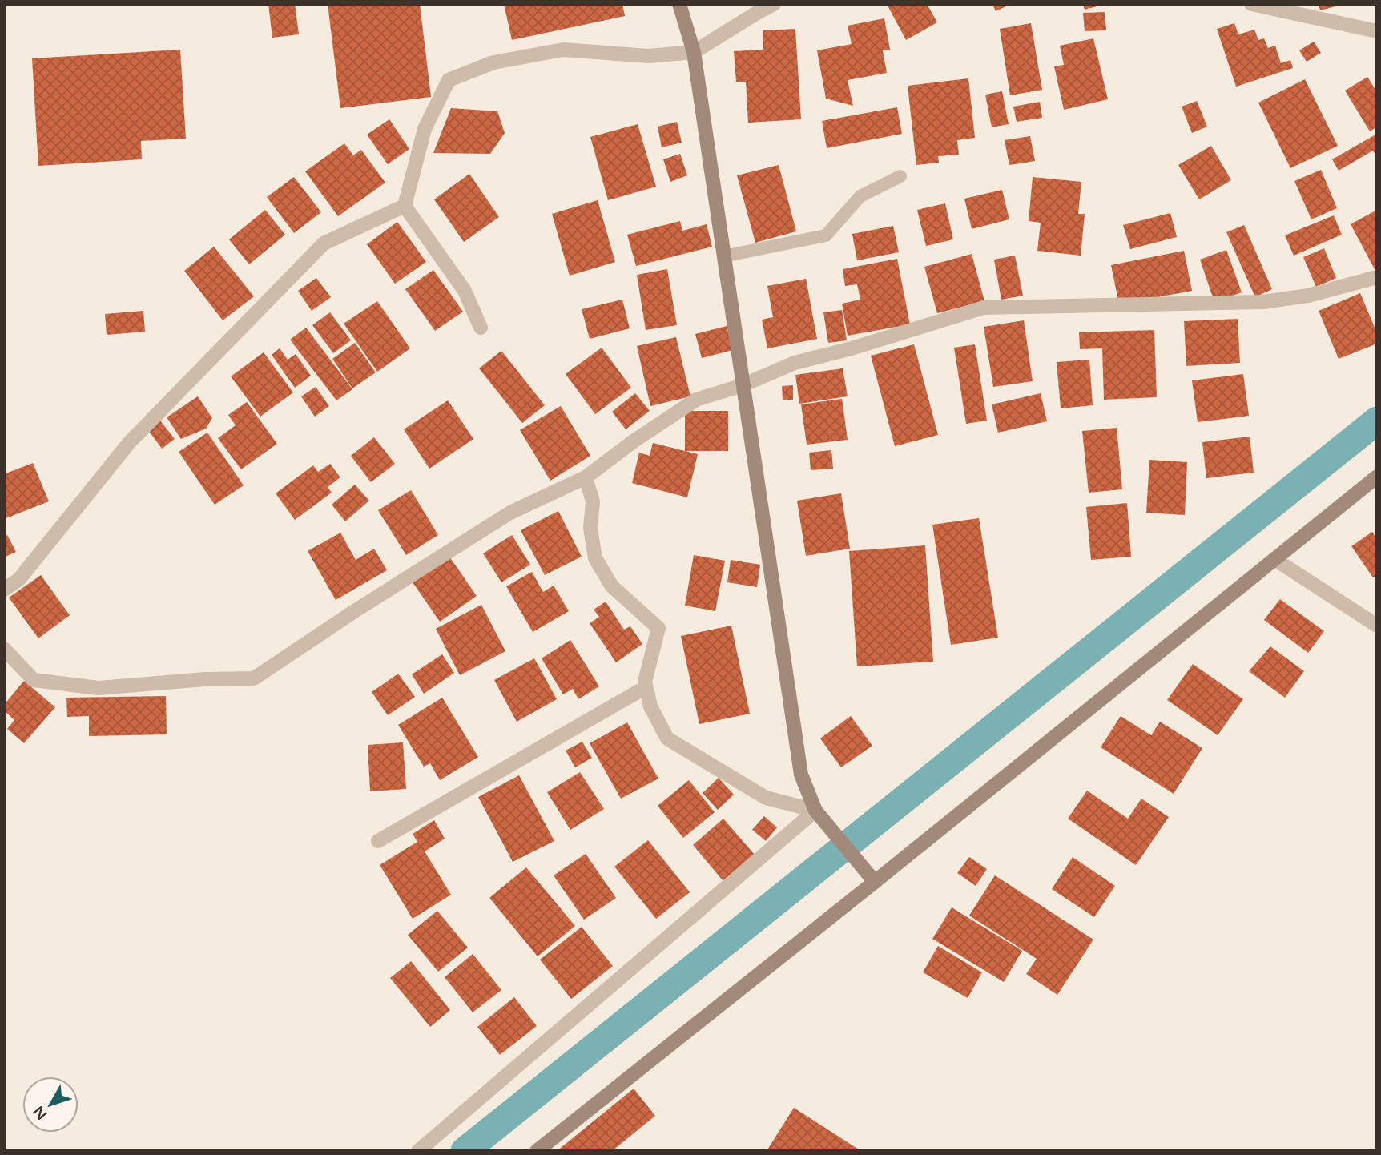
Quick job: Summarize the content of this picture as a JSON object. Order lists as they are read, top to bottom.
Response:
{
  "north": "bottom left"
}
